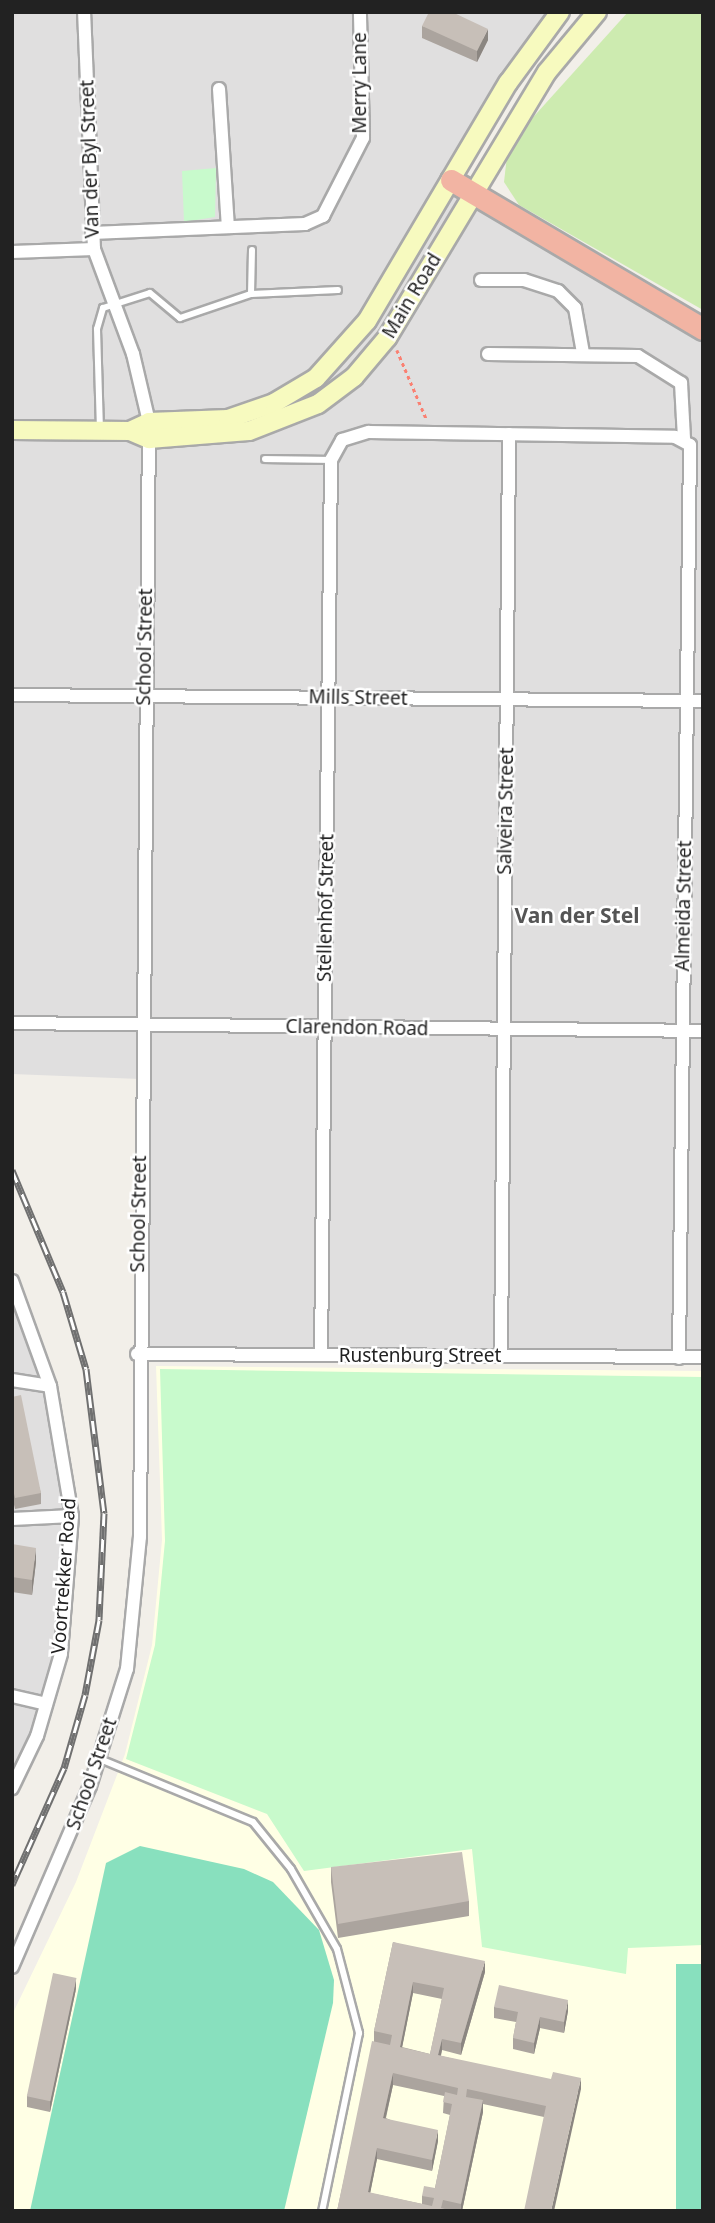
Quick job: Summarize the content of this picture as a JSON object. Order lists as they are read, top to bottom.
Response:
{
  "streets": {
    "main road": ["Main Road"],
    "street": [
      "Merry Lane",
      "Van der Byl Street",
      "School Street",
      "Mills Street",
      "Salveira Street",
      "Almeida Street",
      "Stellenhof Street",
      "Clarendon Road",
      "Rustenburg Street",
      "Voortrekker Road"
    ]
  },
  "crossings": [
    ["Merry Lane", "Van der Byl Street"],
    ["Van der Byl Street", "Main Road"],
    ["Van der Byl Street", "School Street"],
    ["Main Road", "School Street"],
    ["School Street", "Mills Street"],
    ["School Street", "Clarendon Road"],
    ["School Street", "Rustenburg Street"],
    ["Mills Street", "Salveira Street"],
    ["Mills Street", "Almeida Street"],
    ["Mills Street", "Stellenhof Street"],
    ["Salveira Street", "Clarendon Road"],
    ["Salveira Street", "Rustenburg Street"],
    ["Almeida Street", "Clarendon Road"],
    ["Almeida Street", "Rustenburg Street"],
    ["Stellenhof Street", "Clarendon Road"],
    ["Stellenhof Street", "Rustenburg Street"]
  ],
  "districts": ["Van der Stel"]
}
